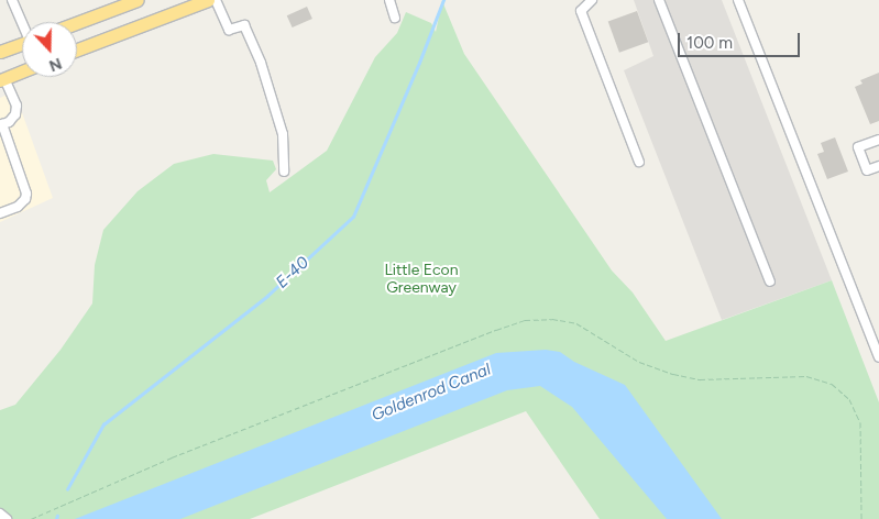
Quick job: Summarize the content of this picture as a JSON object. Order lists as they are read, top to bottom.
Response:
{
  "water": ["E-40", "Goldenrod Canal"],
  "parks": ["Little Econ Greenway"],
  "scale_bar": "100 m",
  "north": "bottom"
}
